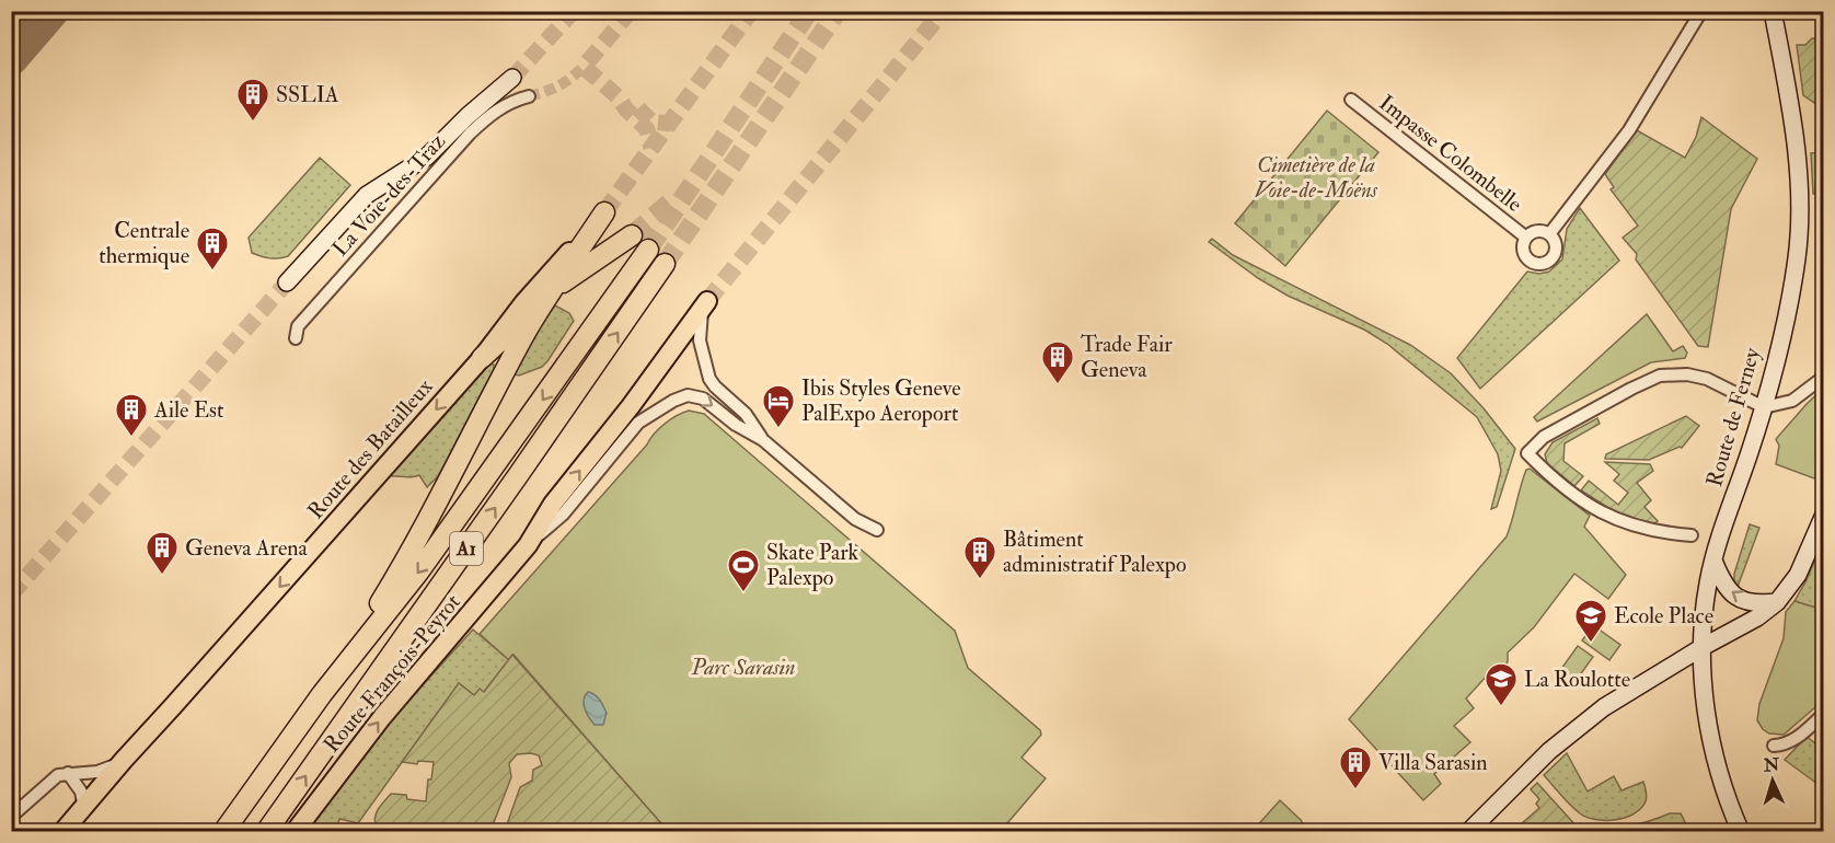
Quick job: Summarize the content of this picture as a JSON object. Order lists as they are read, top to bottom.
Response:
{
  "streets": {
    "highway": ["A1"],
    "main road": ["Route des Batailleux", "Route François-Peyrot"],
    "street": ["Impasse Colombelle", "La Voie-des-Traz", "Route de Ferney"]
  },
  "one_way": ["Route des Batailleux", "Route François-Peyrot"],
  "parks": ["Cimetière de la Voie-de-Moëns", "Parc Sarasin"],
  "places": {
    "building": [
      "SSLIA",
      "Centrale thermique",
      "Trade Fair Geneva",
      "Aile Est",
      "Geneva Arena",
      "Bâtiment administratif Palexpo",
      "Villa Sarasin"
    ],
    "hotel": ["Ibis Styles Geneve PalExpo Aeroport"],
    "sports": ["Skate Park Palexpo"],
    "school or university": ["Ecole Place", "La Roulotte"]
  },
  "north": "top"
}
